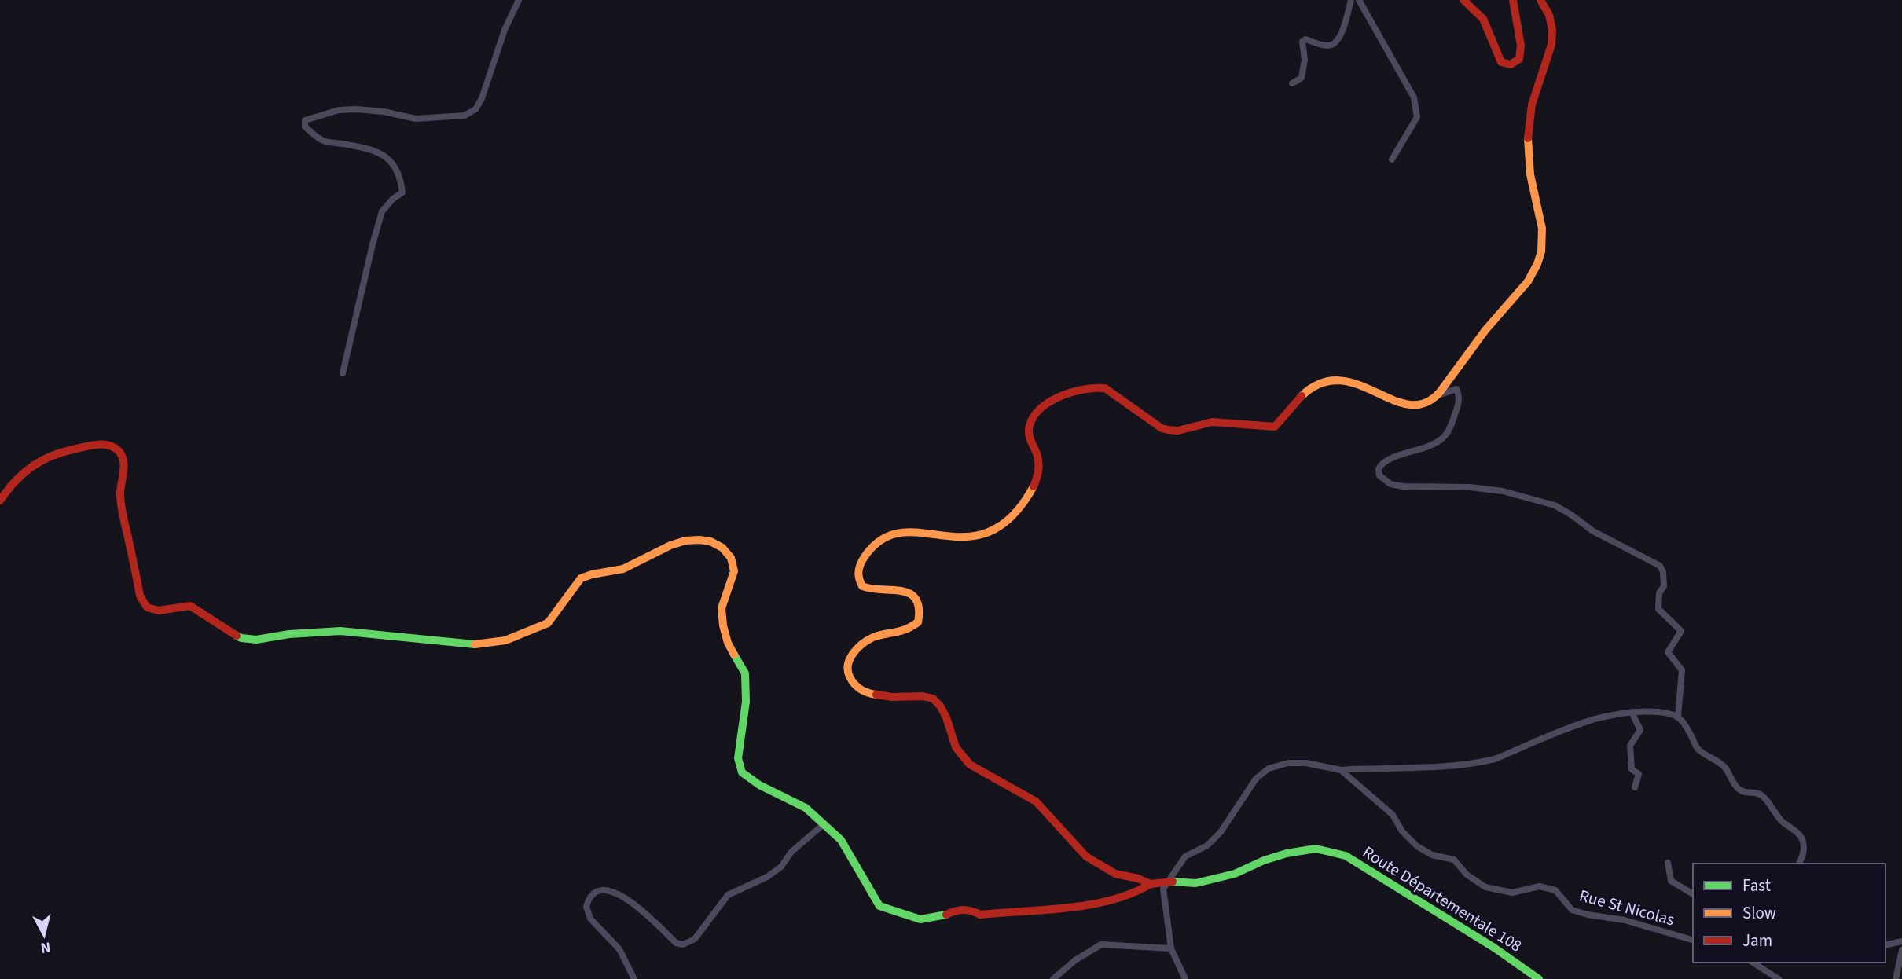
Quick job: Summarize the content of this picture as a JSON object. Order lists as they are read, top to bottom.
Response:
{
  "streets": {
    "main road": ["Route Départementale 108"],
    "street": ["Rue St Nicolas"]
  },
  "crossings": [
    ["Route Départementale 108", "Rue St Nicolas"]
  ],
  "legend": ["Fast", "Slow", "Jam"],
  "north": "bottom"
}
